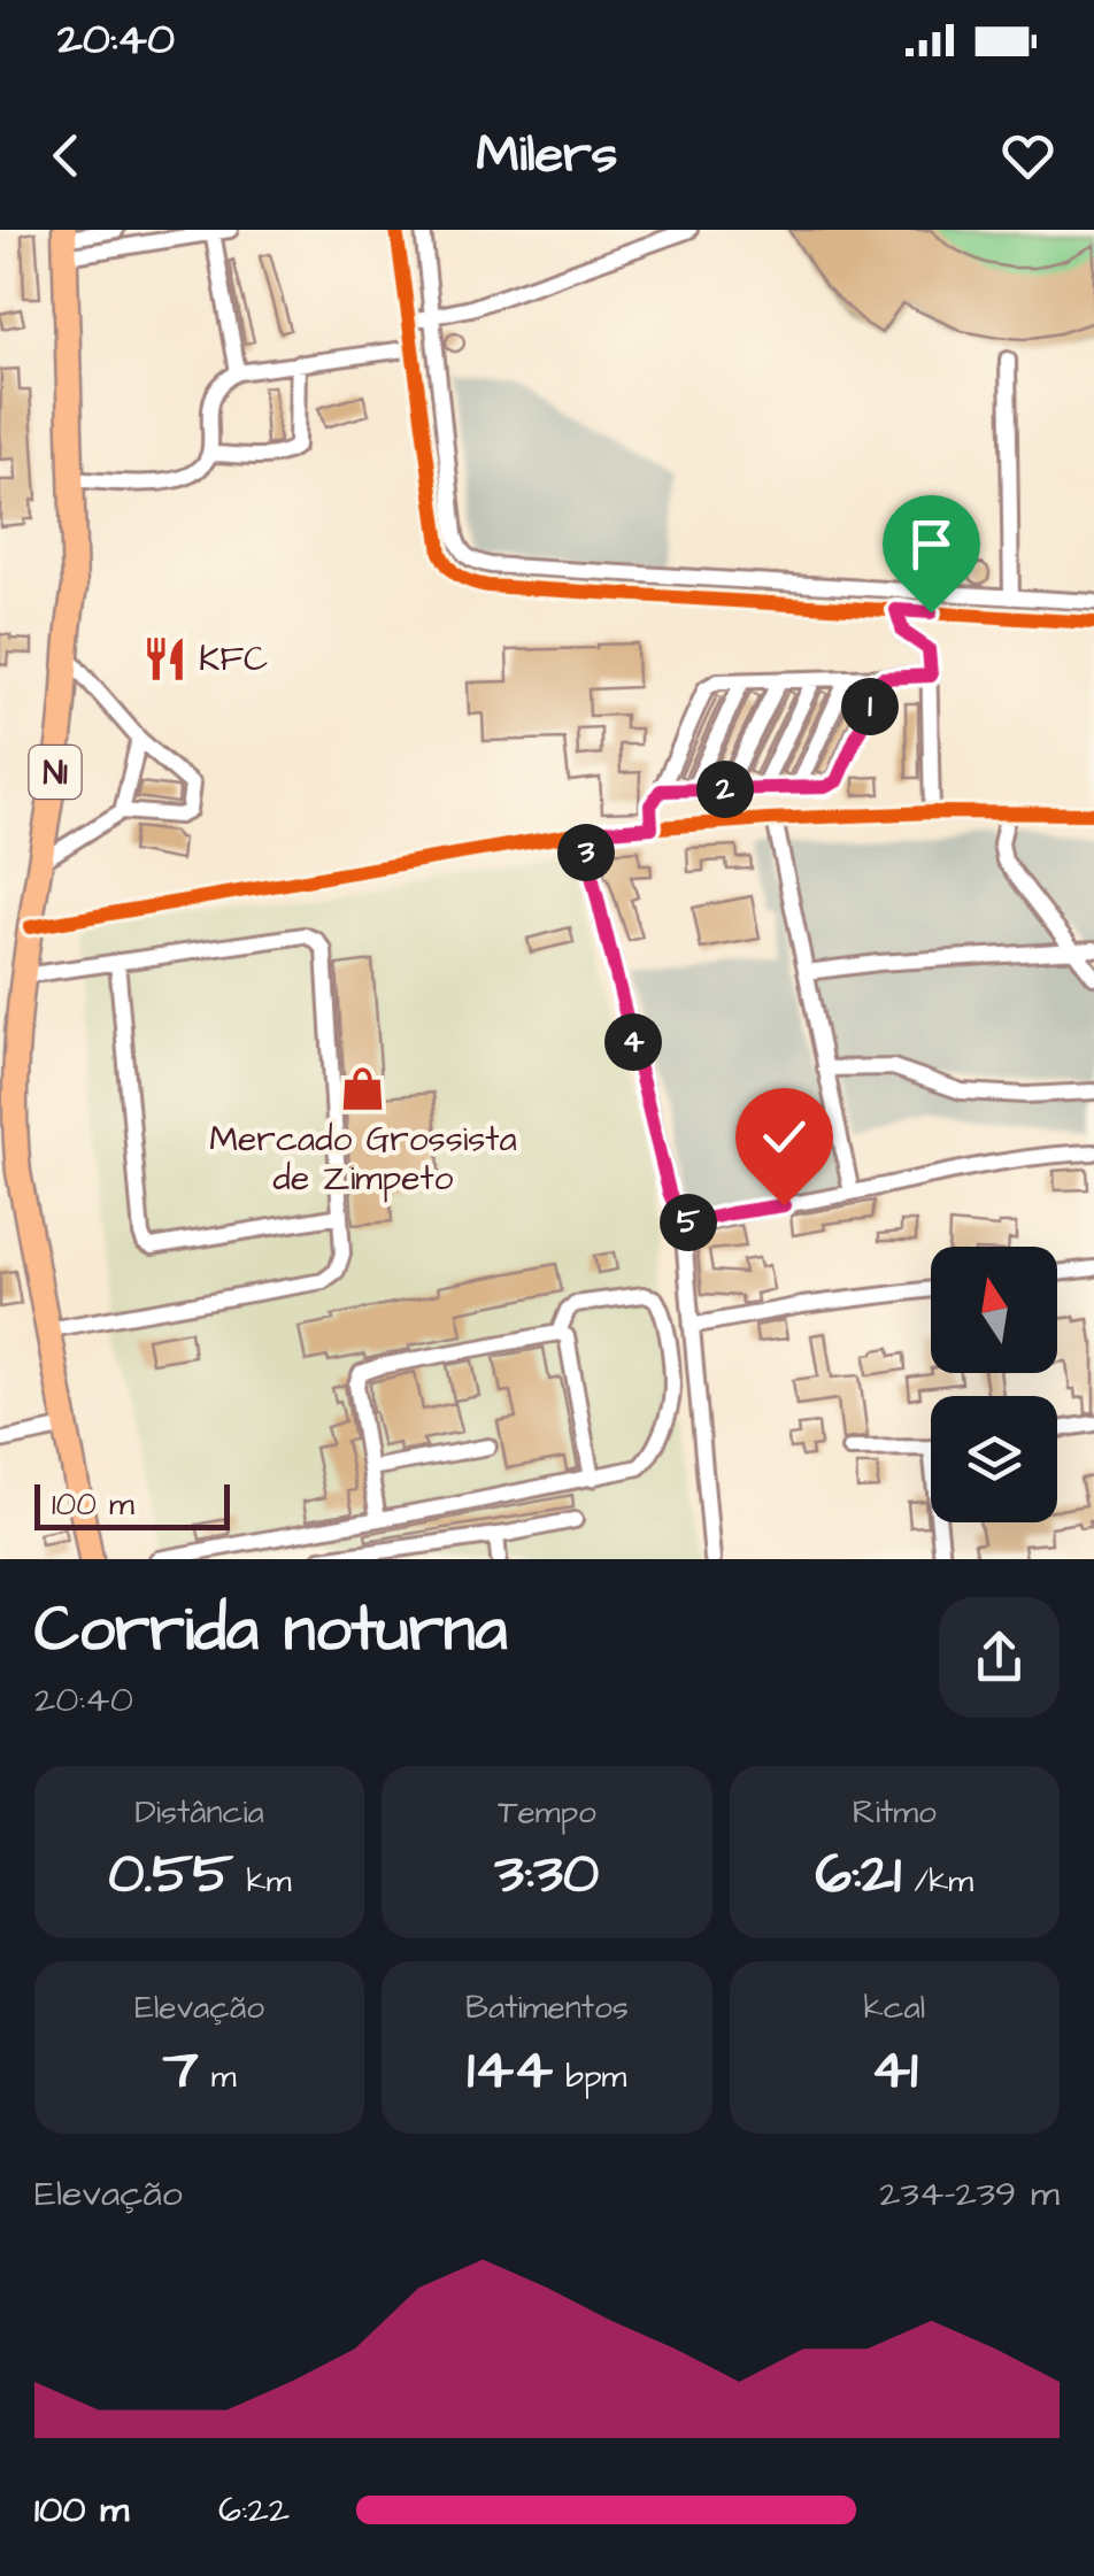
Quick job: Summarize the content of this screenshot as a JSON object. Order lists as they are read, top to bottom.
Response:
{
  "streets": {
    "highway": ["N1"]
  },
  "places": {
    "restaurant": ["KFC"],
    "shop": ["Mercado Grossista de Zimpeto"]
  },
  "scale_bar": "100 m",
  "north": "top",
  "page": {
    "status": "20:40",
    "header": "Milers",
    "pins": [
      "1",
      "2",
      "3",
      "4",
      "5"
    ],
    "scale": "100 m",
    "heading": ["Corrida noturna", "20:40"],
    "stats": [
      ["Distância", "0.55 km"],
      ["Tempo", "3:30"],
      ["Ritmo", "6:21 /km"],
      ["Elevação", "7 m"],
      ["Batimentos", "144 bpm"],
      ["kcal", "41"]
    ],
    "chart": ["Elevação", "234–239 m"],
    "list": [
      {
        "name": "100 m",
        "note": "6:22"
      }
    ]
  }
}
